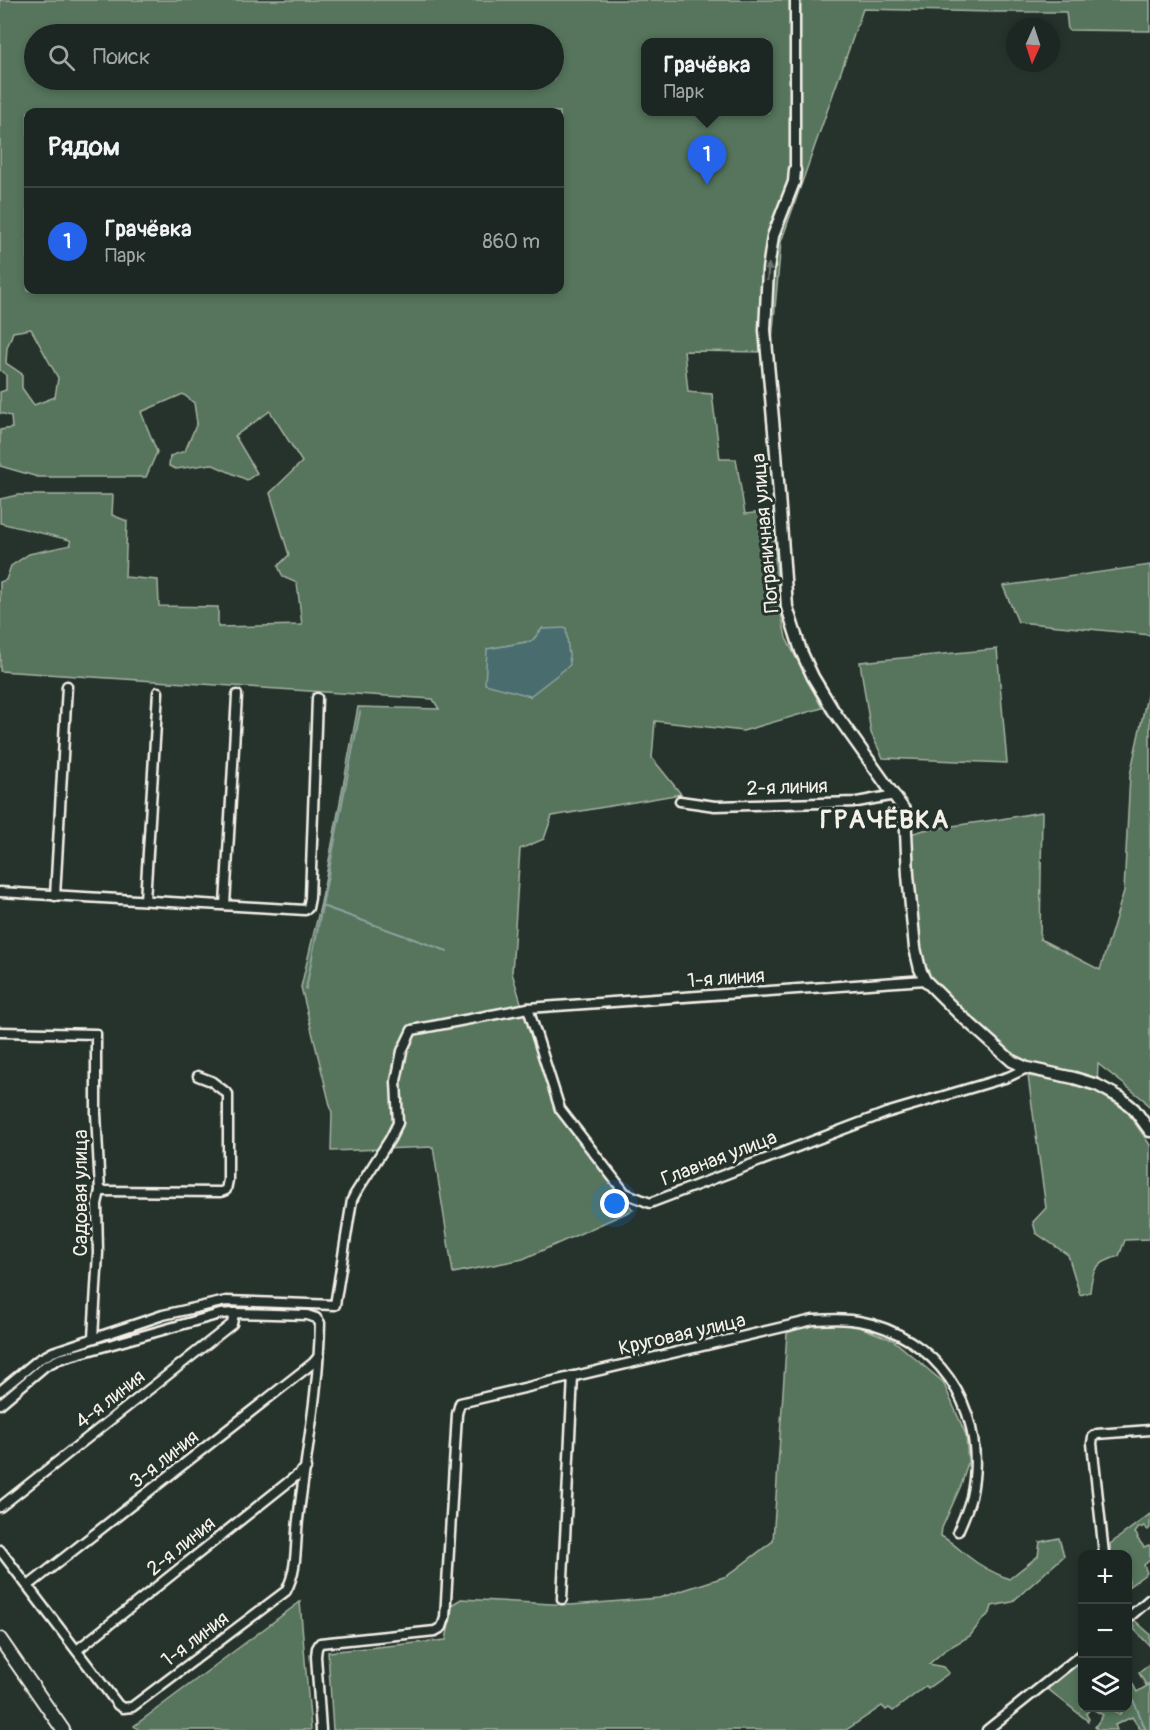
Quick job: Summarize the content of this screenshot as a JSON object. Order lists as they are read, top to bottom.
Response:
{
  "streets": {
    "street": [
      "Пограничная улица",
      "2-я линия",
      "1-я линия",
      "Главная улица",
      "Садовая улица",
      "Круговая улица",
      "4-я линия",
      "3-я линия"
    ]
  },
  "crossings": [
    ["Пограничная улица", "2-я линия"],
    ["Пограничная улица", "1-я линия"],
    ["Пограничная улица", "Главная улица"],
    ["2-я линия", "1-я линия"],
    ["1-я линия", "Главная улица"],
    ["1-я линия", "Садовая улица"]
  ],
  "one_way": ["Пограничная улица"],
  "districts": ["ГРАЧЁВКА"],
  "north": "bottom",
  "page": {
    "search": "Поиск",
    "popup": ["Грачёвка", "Парк"],
    "heading": "Рядом",
    "pins": "1",
    "list": [
      {
        "mark": "1",
        "name": "Грачёвка",
        "note": "Парк",
        "value": "860 m"
      }
    ],
    "map_buttons": ["+", "−"]
  }
}
